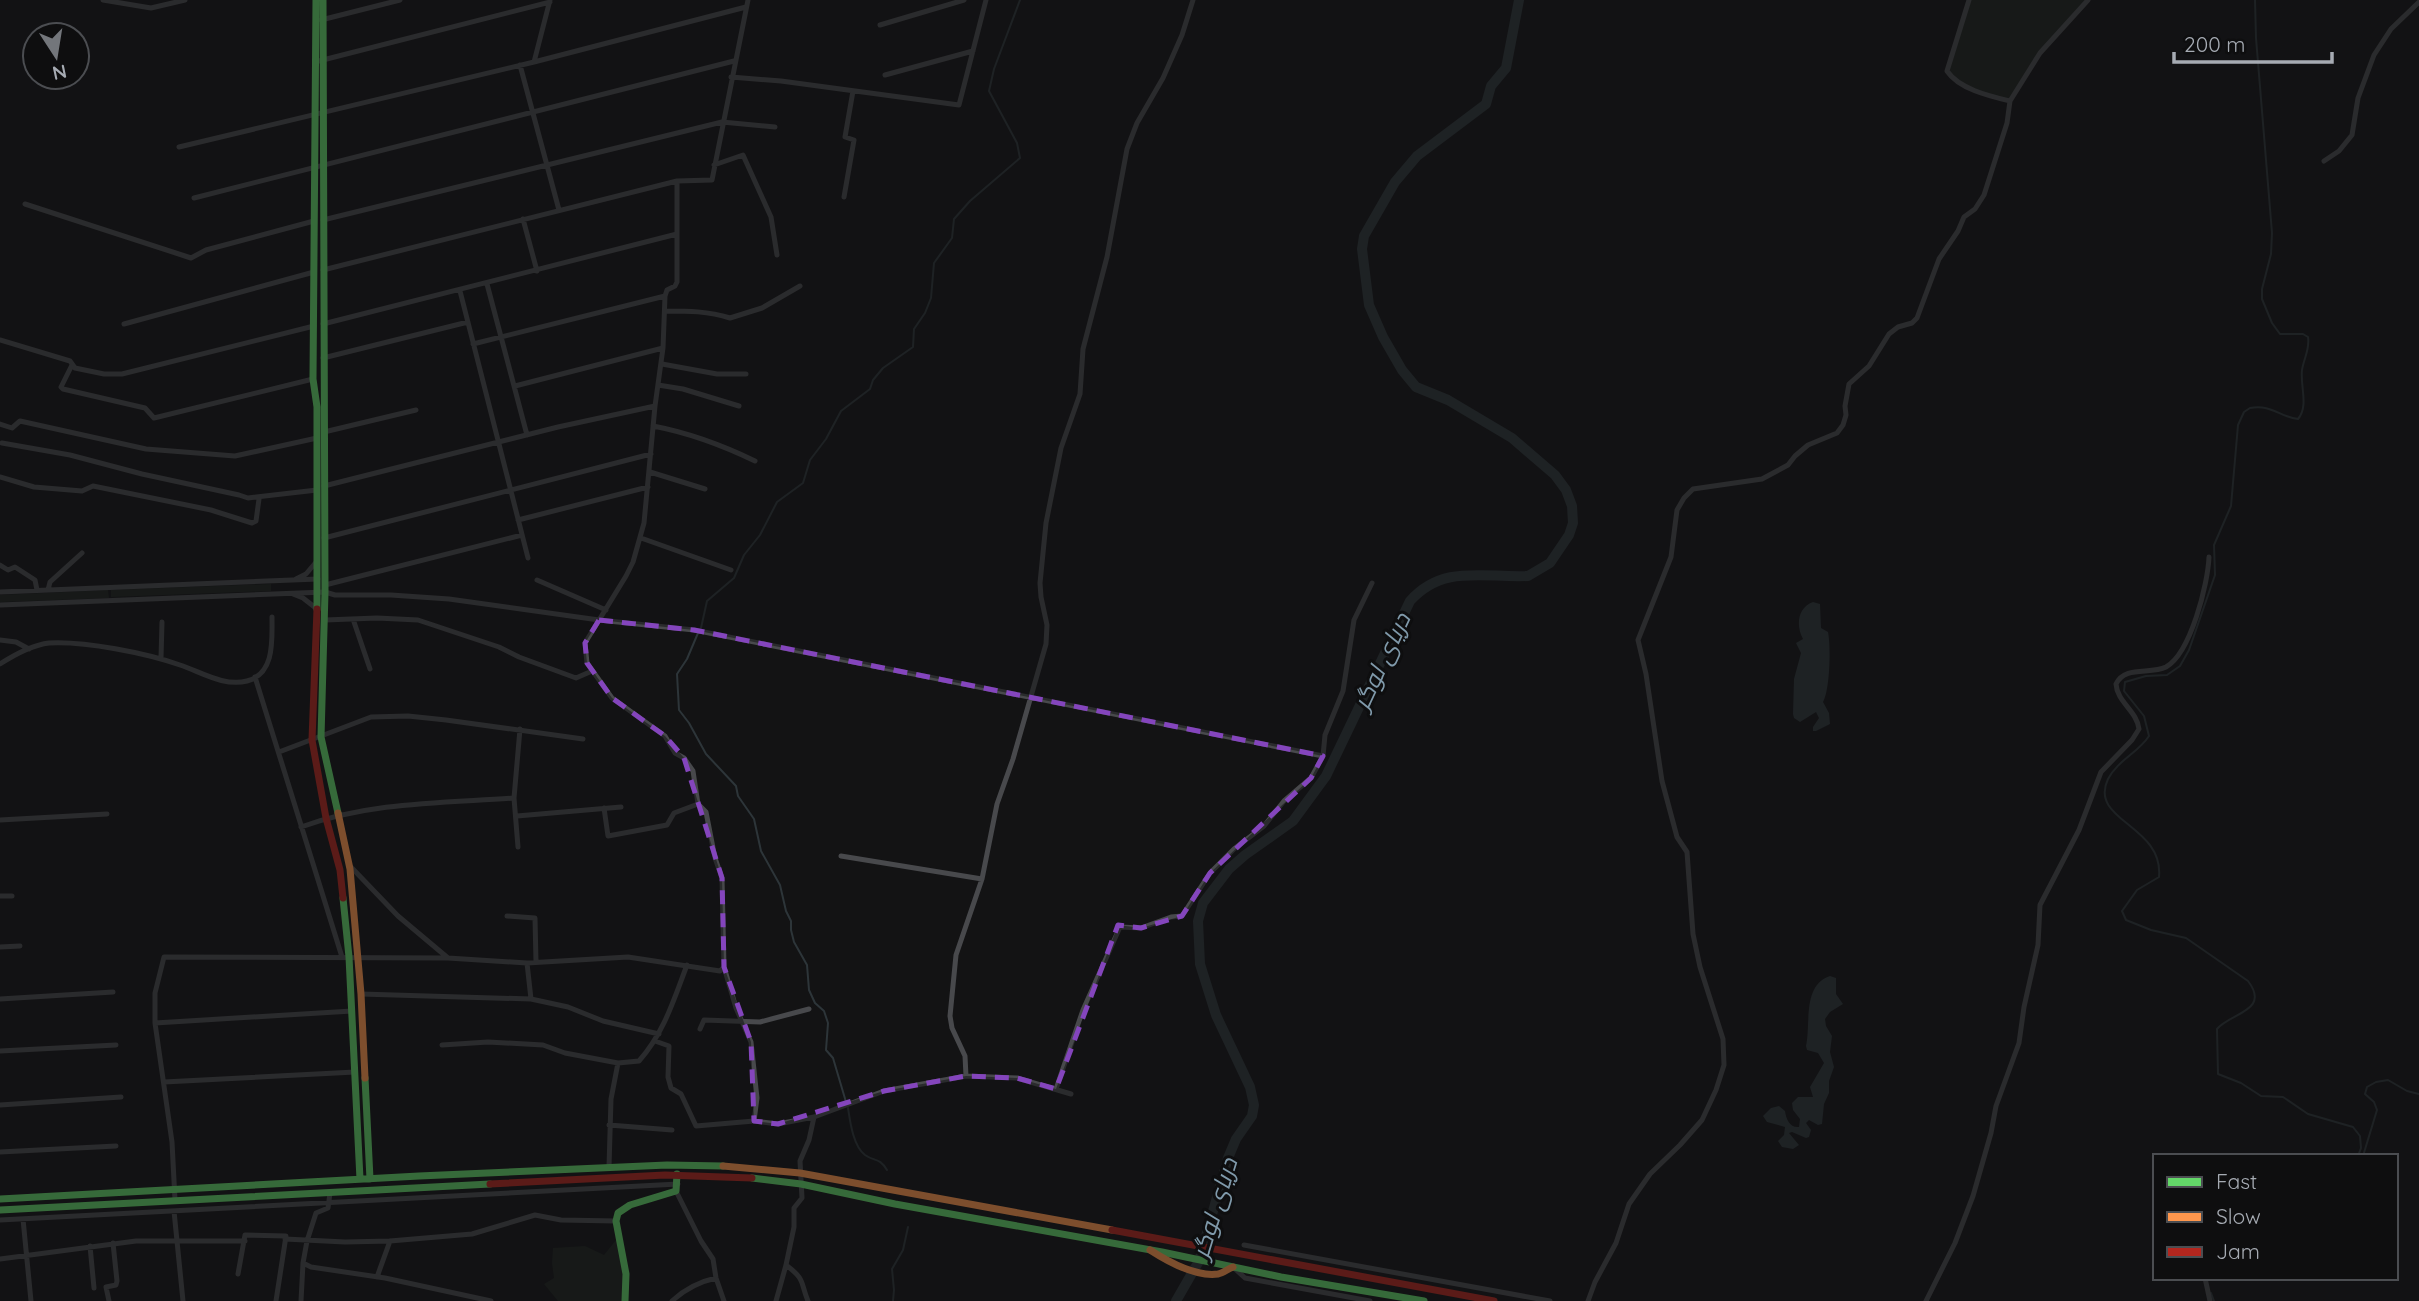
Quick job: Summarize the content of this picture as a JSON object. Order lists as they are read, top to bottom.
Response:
{
  "water": ["دریای لوگر"],
  "legend": ["Fast", "Slow", "Jam"],
  "scale_bar": "200 m",
  "north": "bottom"
}
